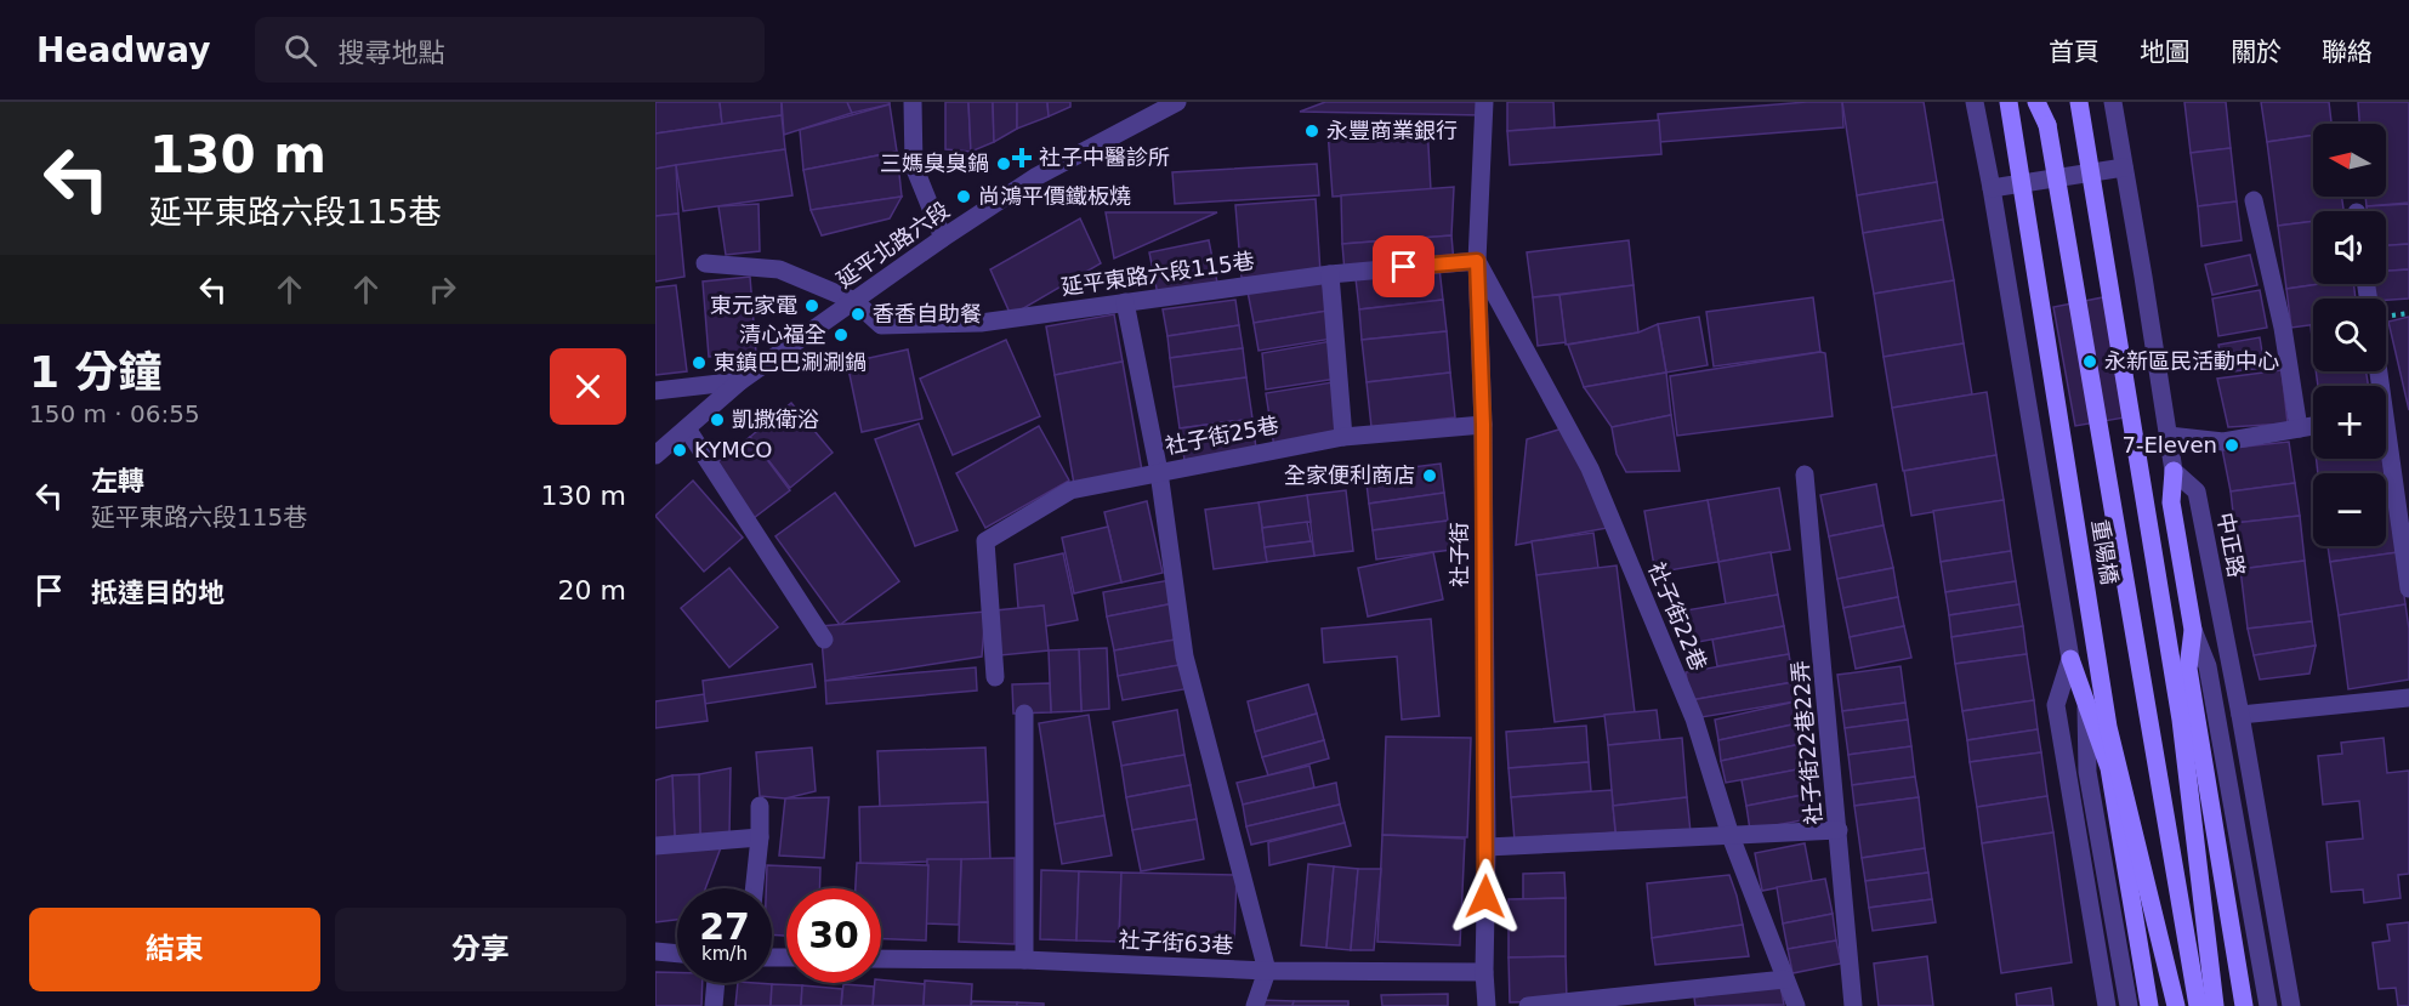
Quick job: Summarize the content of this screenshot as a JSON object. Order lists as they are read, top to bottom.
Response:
{
  "streets": {
    "main road": ["重陽橋"],
    "street": [
      "延平北路六段",
      "延平東路六段115巷",
      "社子街25巷",
      "中正路",
      "社子街",
      "社子街22巷",
      "社子街22巷22弄",
      "社子街63巷"
    ]
  },
  "crossings": [
    ["延平北路六段", "延平東路六段115巷"],
    ["延平東路六段115巷", "社子街"],
    ["延平東路六段115巷", "社子街22巷"],
    ["社子街25巷", "社子街"],
    ["社子街", "社子街22巷"],
    ["社子街", "社子街63巷"]
  ],
  "places": {
    "other": [
      "永豐商業銀行",
      "三媽臭臭鍋",
      "尚鴻平價鐵板燒",
      "東元家電",
      "香香自助餐",
      "清心福全",
      "永新區民活動中心",
      "東鎮巴巴涮涮鍋",
      "凱撒衛浴",
      "7-Eleven",
      "KYMCO",
      "全家便利商店"
    ],
    "health": ["社子中醫診所"]
  },
  "north": "left",
  "page": {
    "header": "Headway",
    "search": "搜尋地點",
    "nav": [
      "首頁",
      "地圖",
      "關於",
      "聯絡"
    ],
    "turn": ["130 m", "延平東路六段115巷"],
    "map_buttons": ["+", "−"],
    "heading": ["1 分鐘", "150 m · 06:55"],
    "list": [
      {
        "name": "左轉",
        "note": "延平東路六段115巷",
        "value": "130 m"
      },
      {
        "name": "抵達目的地",
        "value": "20 m"
      }
    ],
    "speed": "27 km/h",
    "limit": "30",
    "buttons": ["結束", "分享"]
  }
}
